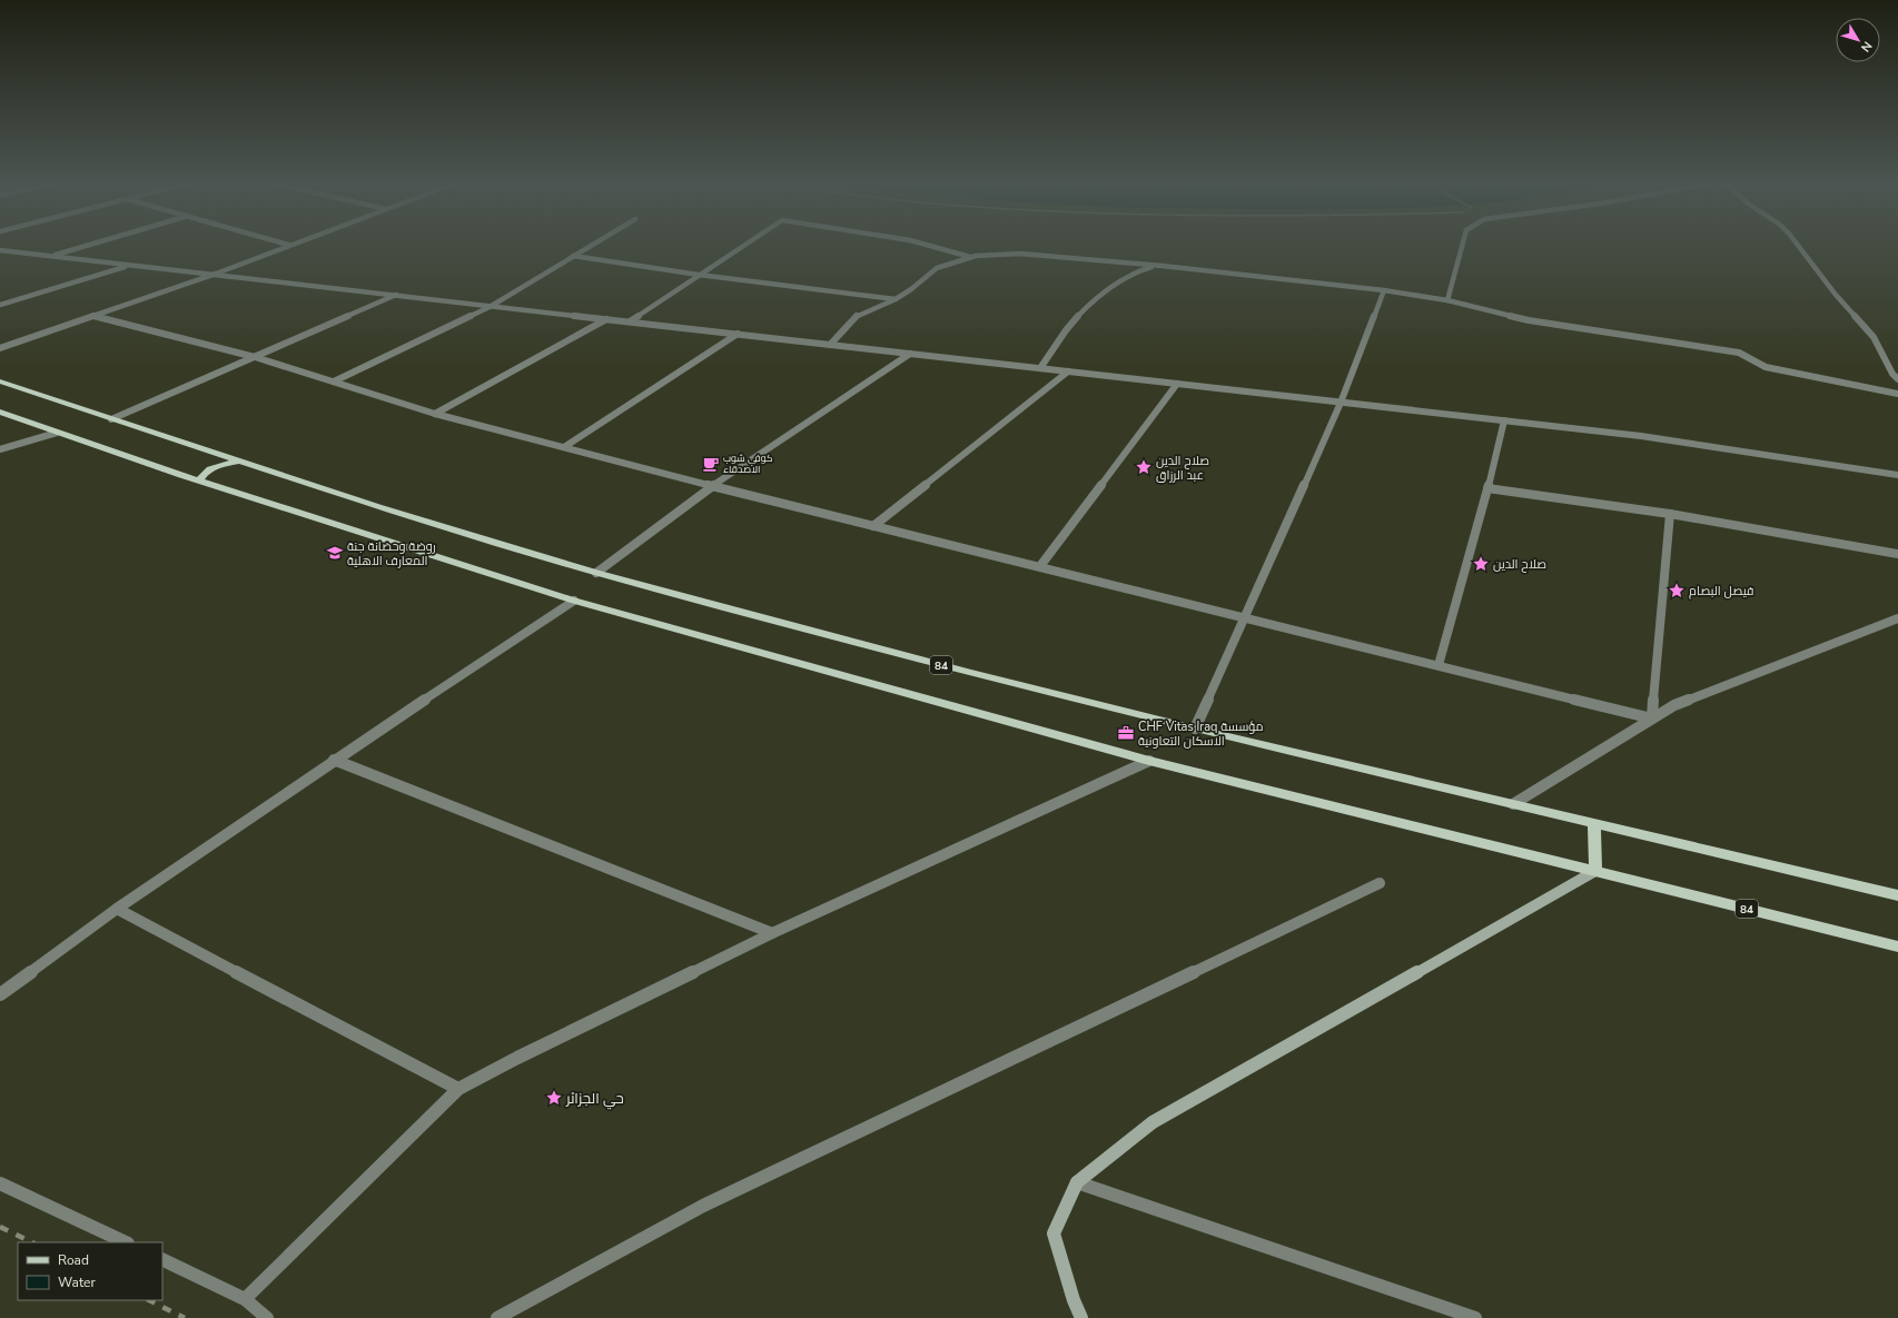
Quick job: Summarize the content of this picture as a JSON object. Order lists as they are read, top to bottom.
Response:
{
  "streets": {
    "main road": ["84"]
  },
  "places": {
    "cafe": ["كوفي شوب الاصدقاء"],
    "place": [
      "صلاح الدين عبد الرزاق",
      "صلاح الدين",
      "فيصل البصام",
      "حي الجزائر"
    ],
    "school or university": ["روضة وحضانة جنة المعارف الاهلية"],
    "office": ["CHF Vitas Iraq مؤسسة الاسكان التعاونية"]
  },
  "legend": ["Road", "Water"],
  "north": "bottom right"
}
